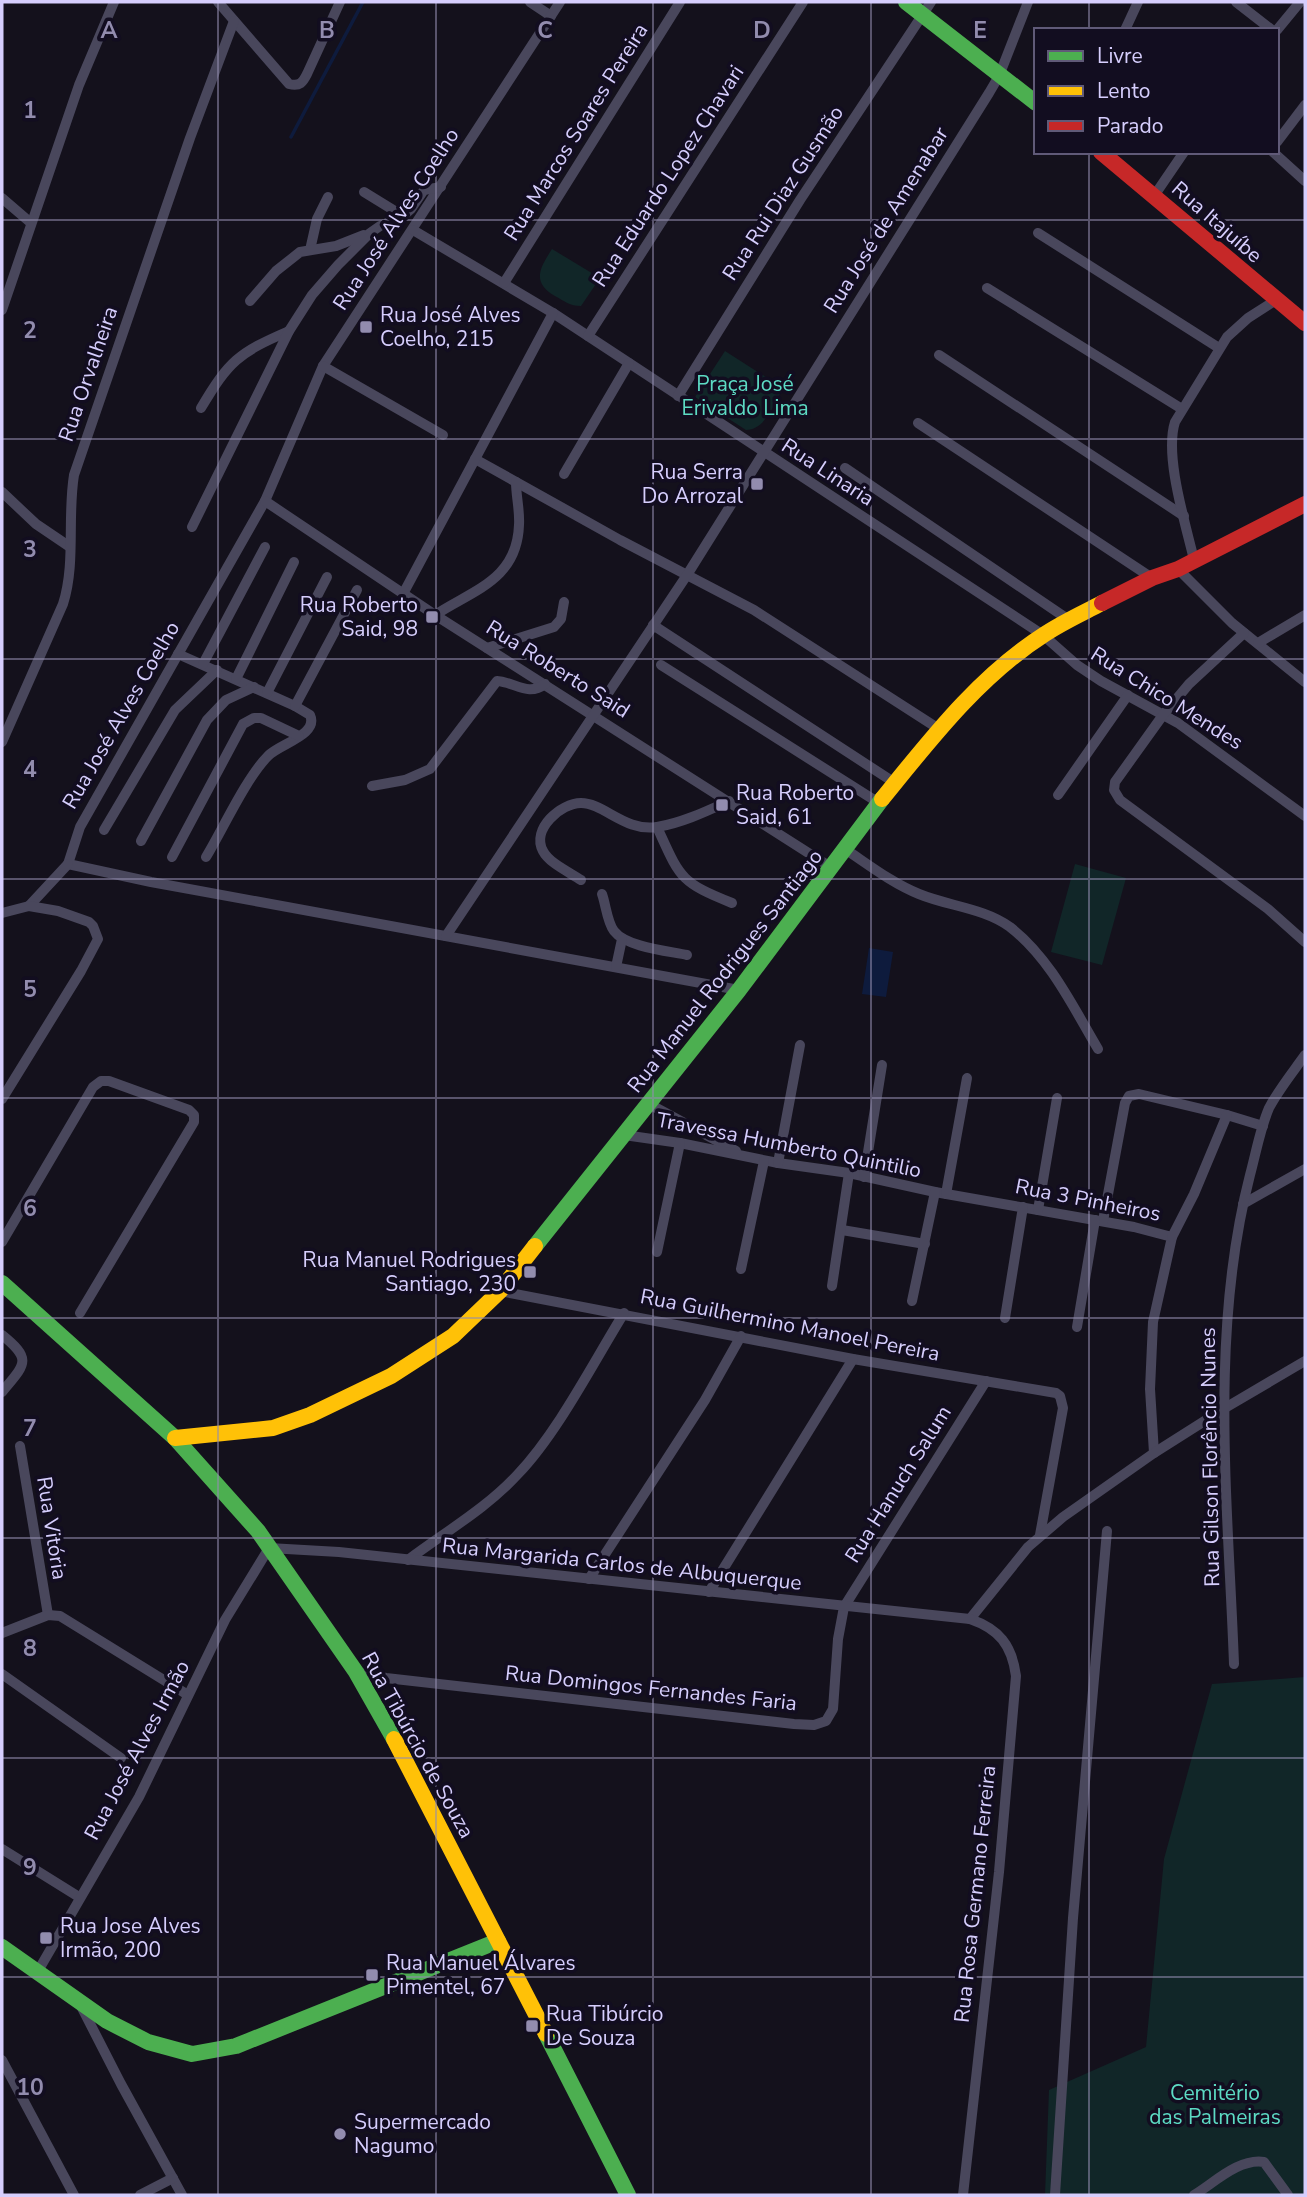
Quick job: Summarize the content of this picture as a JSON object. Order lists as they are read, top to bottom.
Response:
{
  "streets": {
    "main road": ["Rua Itajuíbe", "Rua Manuel Rodrigues Santiago", "Rua Tibúrcio de Souza"],
    "street": [
      "Rua Marcos Soares Pereira",
      "Rua Eduardo Lopez Chavari",
      "Rua Rui Diaz Gusmão",
      "Rua José Alves Coelho",
      "Rua José de Amenabar",
      "Rua Orvalheira",
      "Rua Linaria",
      "Rua Roberto Said",
      "Rua Chico Mendes",
      "Travessa Humberto Quintilio",
      "Rua 3 Pinheiros",
      "Rua Guilhermino Manoel Pereira",
      "Rua Gilson Florêncio Nunes",
      "Rua Hanuch Salum",
      "Rua Vitória",
      "Rua Margarida Carlos de Albuquerque",
      "Rua Domingos Fernandes Faria",
      "Rua José Alves Irmão",
      "Rua Rosa Germano Ferreira"
    ]
  },
  "crossings": [
    ["Rua Marcos Soares Pereira", "Rua Linaria"],
    ["Rua Eduardo Lopez Chavari", "Rua Linaria"],
    ["Rua Rui Diaz Gusmão", "Rua Linaria"],
    ["Rua José Alves Coelho", "Rua Linaria"],
    ["Rua José Alves Coelho", "Rua Roberto Said"],
    ["Rua José de Amenabar", "Rua Linaria"],
    ["Rua José de Amenabar", "Rua Roberto Said"],
    ["Rua Linaria", "Rua Chico Mendes"],
    ["Rua Linaria", "Rua Manuel Rodrigues Santiago"],
    ["Rua Roberto Said", "Rua Manuel Rodrigues Santiago"],
    ["Rua Chico Mendes", "Rua Manuel Rodrigues Santiago"],
    ["Rua Manuel Rodrigues Santiago", "Travessa Humberto Quintilio"],
    ["Rua Manuel Rodrigues Santiago", "Rua Guilhermino Manoel Pereira"],
    ["Rua Manuel Rodrigues Santiago", "Rua Tibúrcio de Souza"],
    ["Travessa Humberto Quintilio", "Rua 3 Pinheiros"],
    ["Rua Guilhermino Manoel Pereira", "Rua Hanuch Salum"],
    ["Rua Hanuch Salum", "Rua Margarida Carlos de Albuquerque"],
    ["Rua Hanuch Salum", "Rua Domingos Fernandes Faria"],
    ["Rua Margarida Carlos de Albuquerque", "Rua Domingos Fernandes Faria"],
    ["Rua Margarida Carlos de Albuquerque", "Rua Tibúrcio de Souza"],
    ["Rua Margarida Carlos de Albuquerque", "Rua José Alves Irmão"],
    ["Rua Margarida Carlos de Albuquerque", "Rua Rosa Germano Ferreira"],
    ["Rua Domingos Fernandes Faria", "Rua Tibúrcio de Souza"],
    ["Rua Tibúrcio de Souza", "Rua José Alves Irmão"]
  ],
  "parks": ["Praça José Erivaldo Lima", "Cemitério das Palmeiras"],
  "places": {
    "transit": [
      "Rua José Alves Coelho, 215",
      "Rua Serra Do Arrozal",
      "Rua Roberto Said, 98",
      "Rua Roberto Said, 61",
      "Rua Manuel Rodrigues Santiago, 230",
      "Rua Jose Alves Irmão, 200",
      "Rua Manuel Álvares Pimentel, 67",
      "Rua Tibúrcio De Souza"
    ],
    "other": ["Supermercado Nagumo"]
  },
  "legend": ["Livre", "Lento", "Parado"],
  "grid": {
    "columns": [
      "A",
      "B",
      "C",
      "D",
      "E"
    ],
    "rows": [
      "1",
      "2",
      "3",
      "4",
      "5",
      "6",
      "7",
      "8",
      "9",
      "10"
    ]
  }
}
